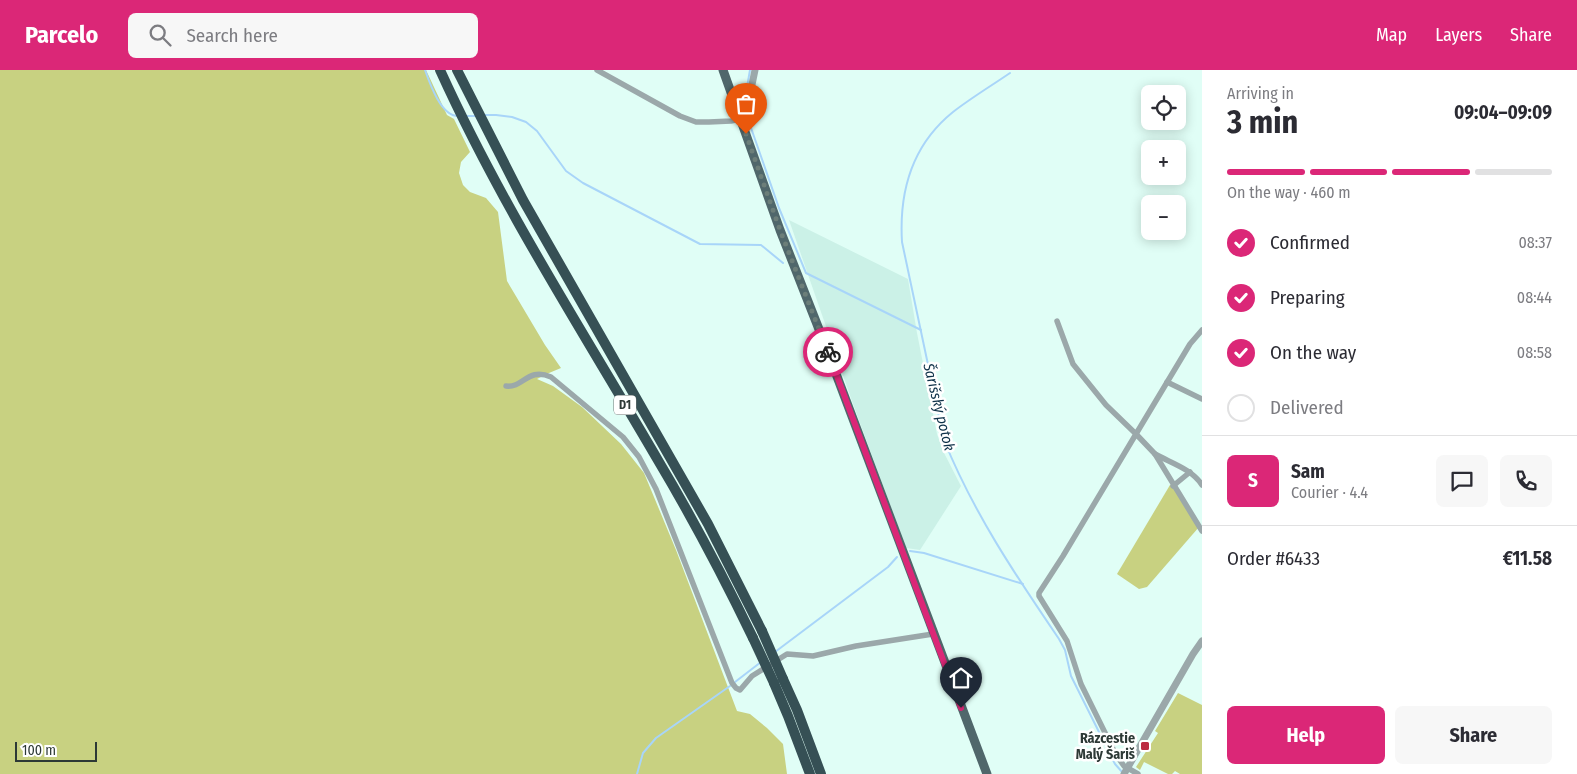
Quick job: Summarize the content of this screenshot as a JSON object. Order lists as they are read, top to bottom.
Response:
{
  "streets": {
    "highway": ["D1"]
  },
  "water": ["Šarišský potok"],
  "places": {
    "transit": ["Rázcestie Malý Šariš"]
  },
  "scale_bar": "100 m",
  "page": {
    "header": "Parcelo",
    "search": "Search here",
    "nav": ["Map", "Layers", "Share"],
    "heading": ["3 min", "Arriving in", "09:04–09:09"],
    "panel": [
      "Sam",
      "Courier · 4.4",
      "Order #6433",
      "€11.58"
    ],
    "map_buttons": ["+", "−"],
    "bar": "On the way · 460 m",
    "list": [
      ["Confirmed", "08:37"],
      ["Preparing", "08:44"],
      ["On the way", "08:58"],
      "Delivered"
    ],
    "round": "S",
    "buttons": ["Help", "Share"],
    "scale": "100 m"
  }
}
